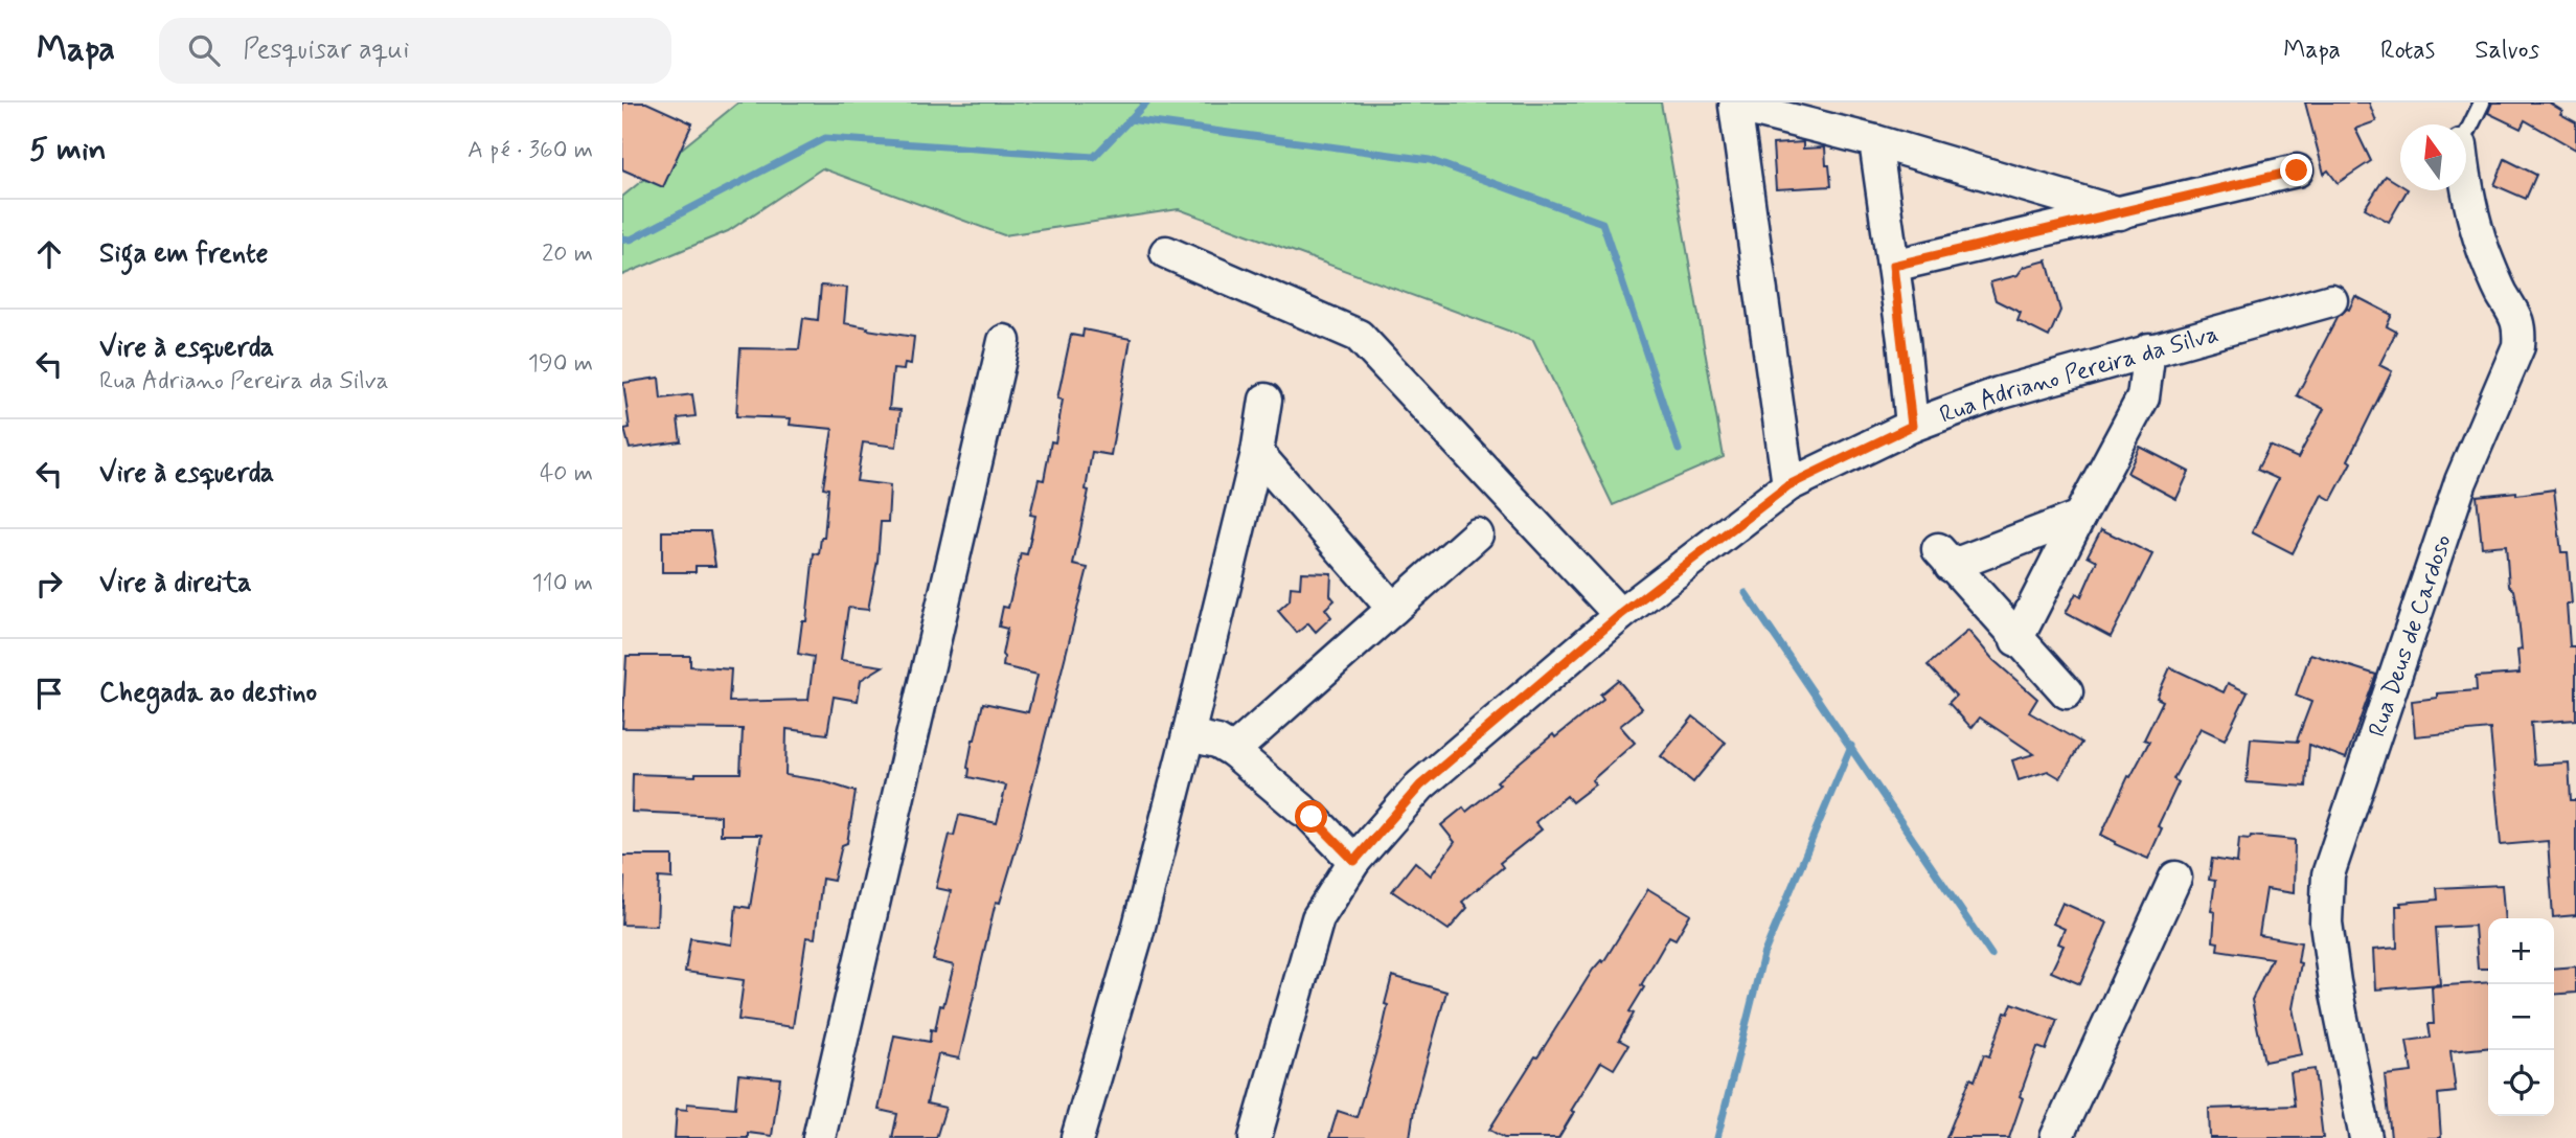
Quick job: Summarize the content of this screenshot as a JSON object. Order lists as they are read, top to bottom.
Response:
{
  "streets": {
    "street": ["Rua Adriano Pereira da Silva", "Rua Deus de Cardoso"]
  },
  "north": "top",
  "page": {
    "header": "Mapa",
    "search": "Pesquisar aqui",
    "nav": ["Mapa", "Rotas", "Salvos"],
    "heading": ["5 min", "A pé · 360 m"],
    "list": [
      ["Siga em frente", "20 m"],
      ["Vire à esquerda", "Rua Adriano Pereira da Silva", "190 m"],
      ["Vire à esquerda", "40 m"],
      ["Vire à direita", "110 m"],
      "Chegada ao destino"
    ],
    "map_buttons": ["+", "−"]
  }
}
